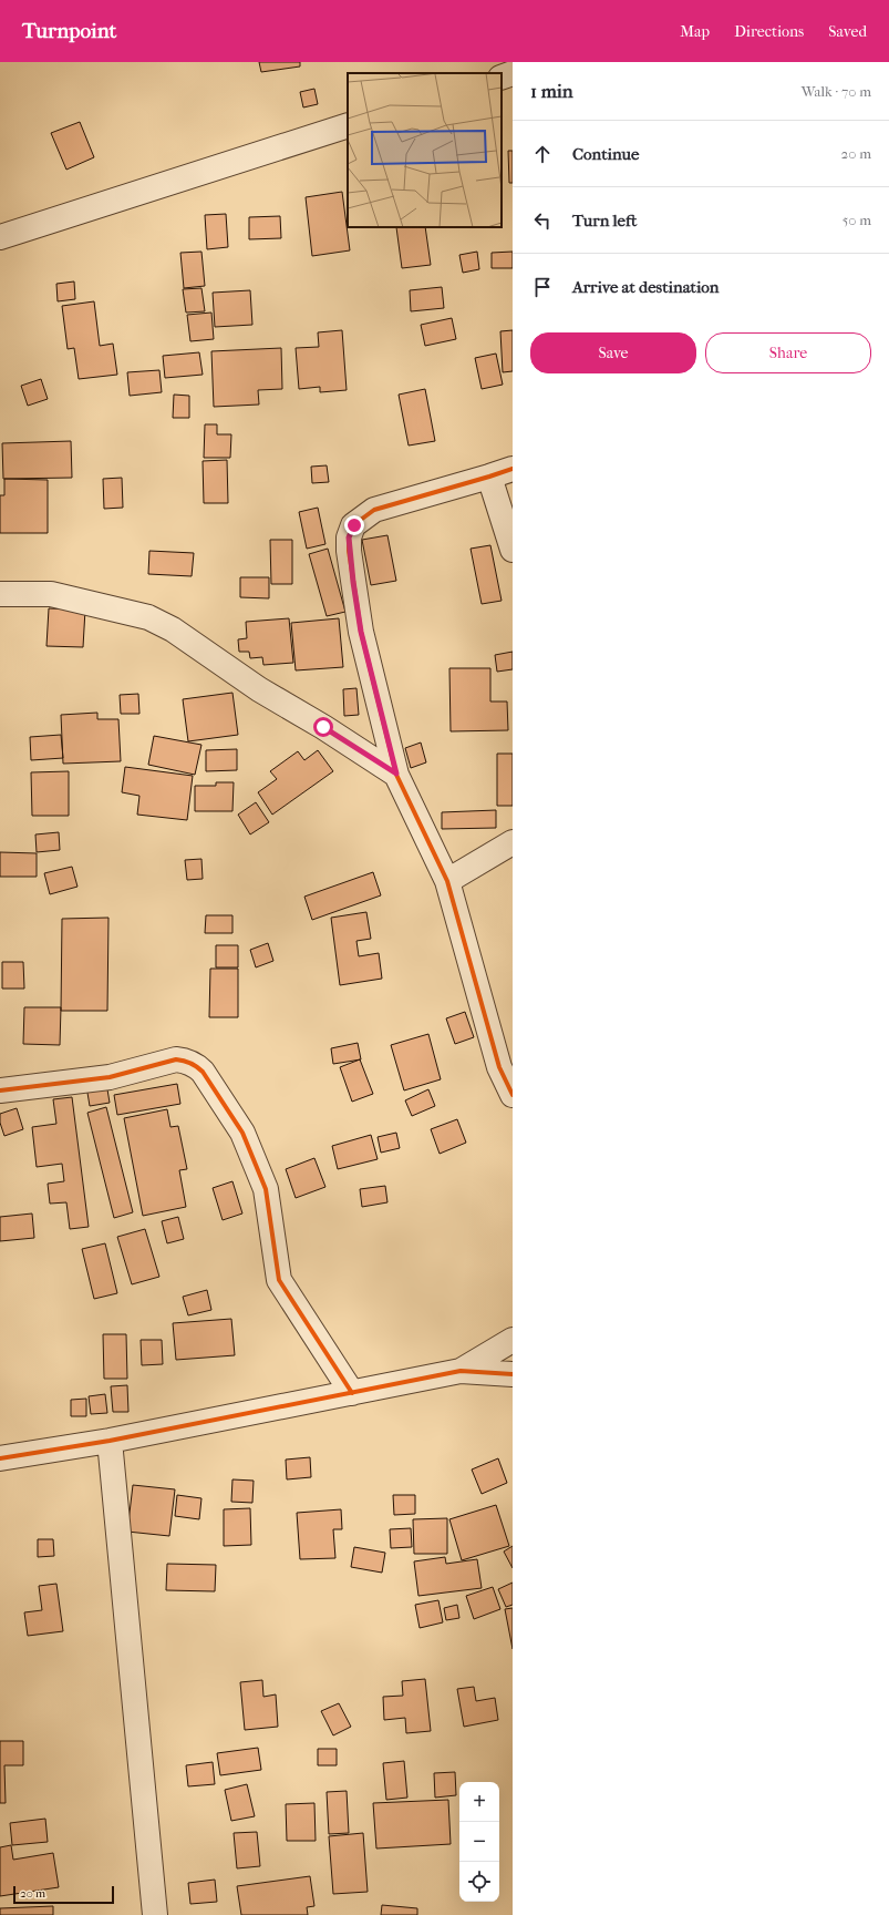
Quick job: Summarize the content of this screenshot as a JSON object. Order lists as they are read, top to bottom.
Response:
{
  "scale_bar": "20 m",
  "page": {
    "header": "Turnpoint",
    "nav": ["Map", "Directions", "Saved"],
    "heading": ["1 min", "Walk · 70 m"],
    "list": [
      ["Continue", "20 m"],
      ["Turn left", "50 m"],
      "Arrive at destination"
    ],
    "buttons": ["Save", "Share"],
    "map_buttons": ["+", "−"],
    "scale": "20 m"
  }
}
